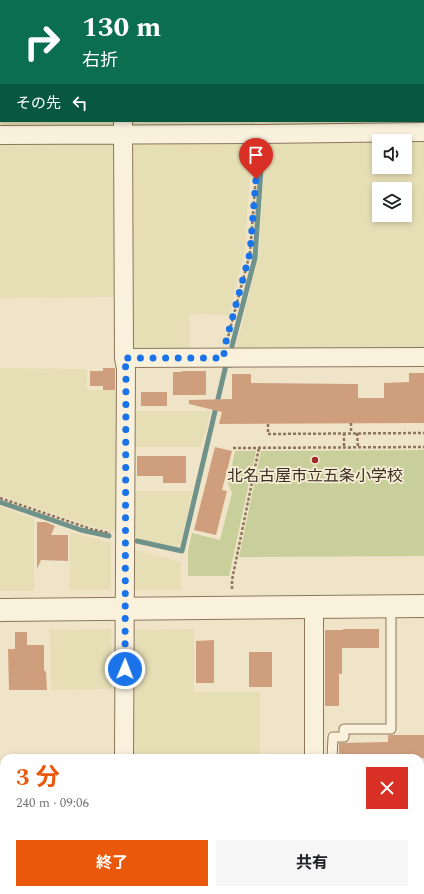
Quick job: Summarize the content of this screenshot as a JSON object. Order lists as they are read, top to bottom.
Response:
{
  "places": ["北名古屋市立五条小学校"],
  "page": {
    "turn": ["130 m", "右折"],
    "then": "その先",
    "heading": ["3 分", "240 m · 09:06"],
    "buttons": ["終了", "共有"]
  }
}
